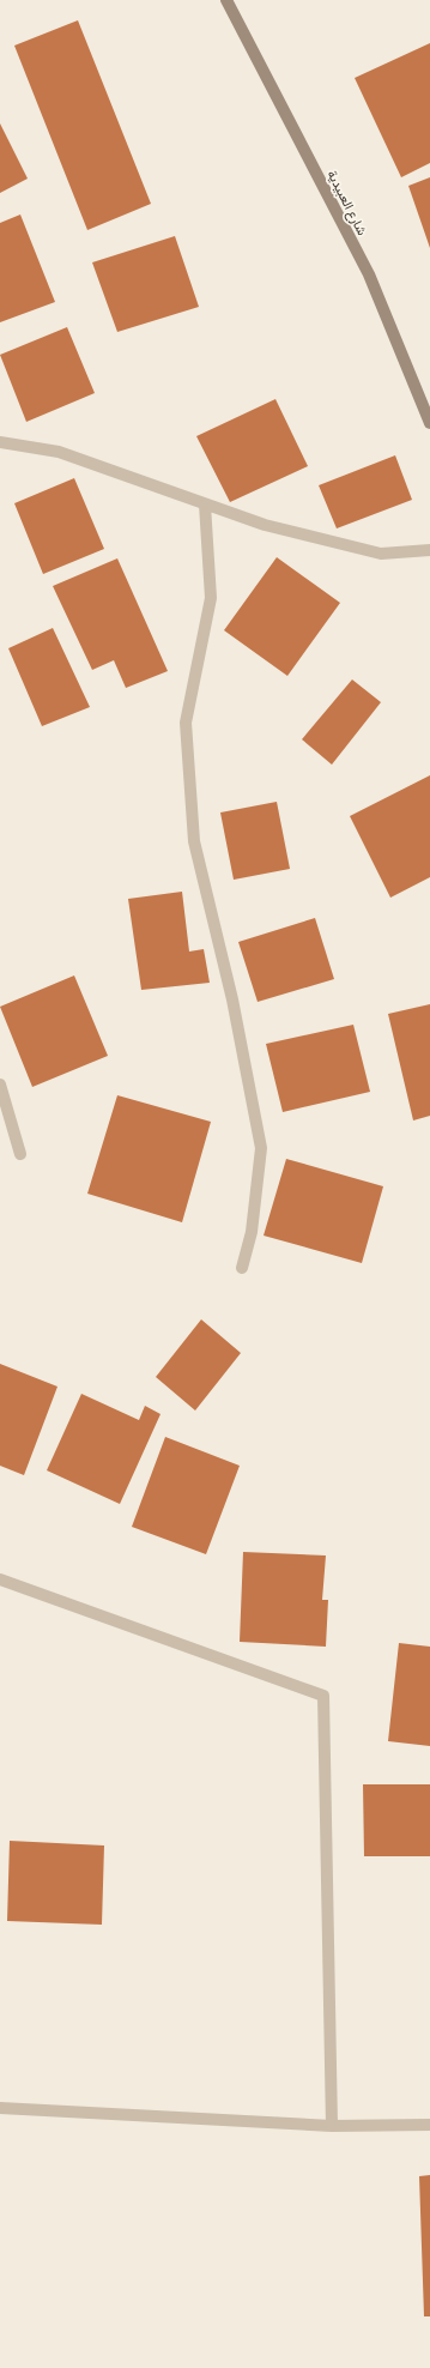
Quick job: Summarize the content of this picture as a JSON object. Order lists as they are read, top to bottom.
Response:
{
  "streets": {
    "main road": ["شارع العبيدية"]
  }
}
